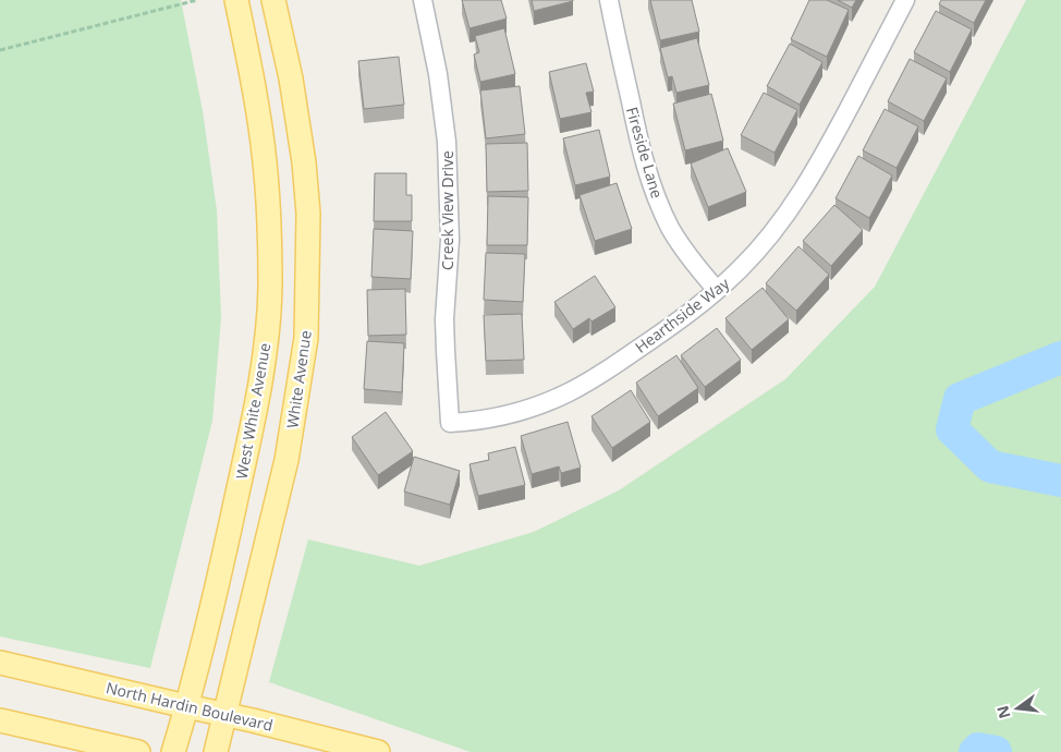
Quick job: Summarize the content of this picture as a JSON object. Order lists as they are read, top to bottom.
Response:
{
  "streets": {
    "main road": ["White Avenue", "West White Avenue", "North Hardin Boulevard"],
    "street": ["Fireside Lane", "Creek View Drive", "Hearthside Way"]
  },
  "crossings": [
    ["Fireside Lane", "Hearthside Way"],
    ["Creek View Drive", "Hearthside Way"],
    ["White Avenue", "North Hardin Boulevard"],
    ["West White Avenue", "North Hardin Boulevard"]
  ],
  "north": "left"
}
